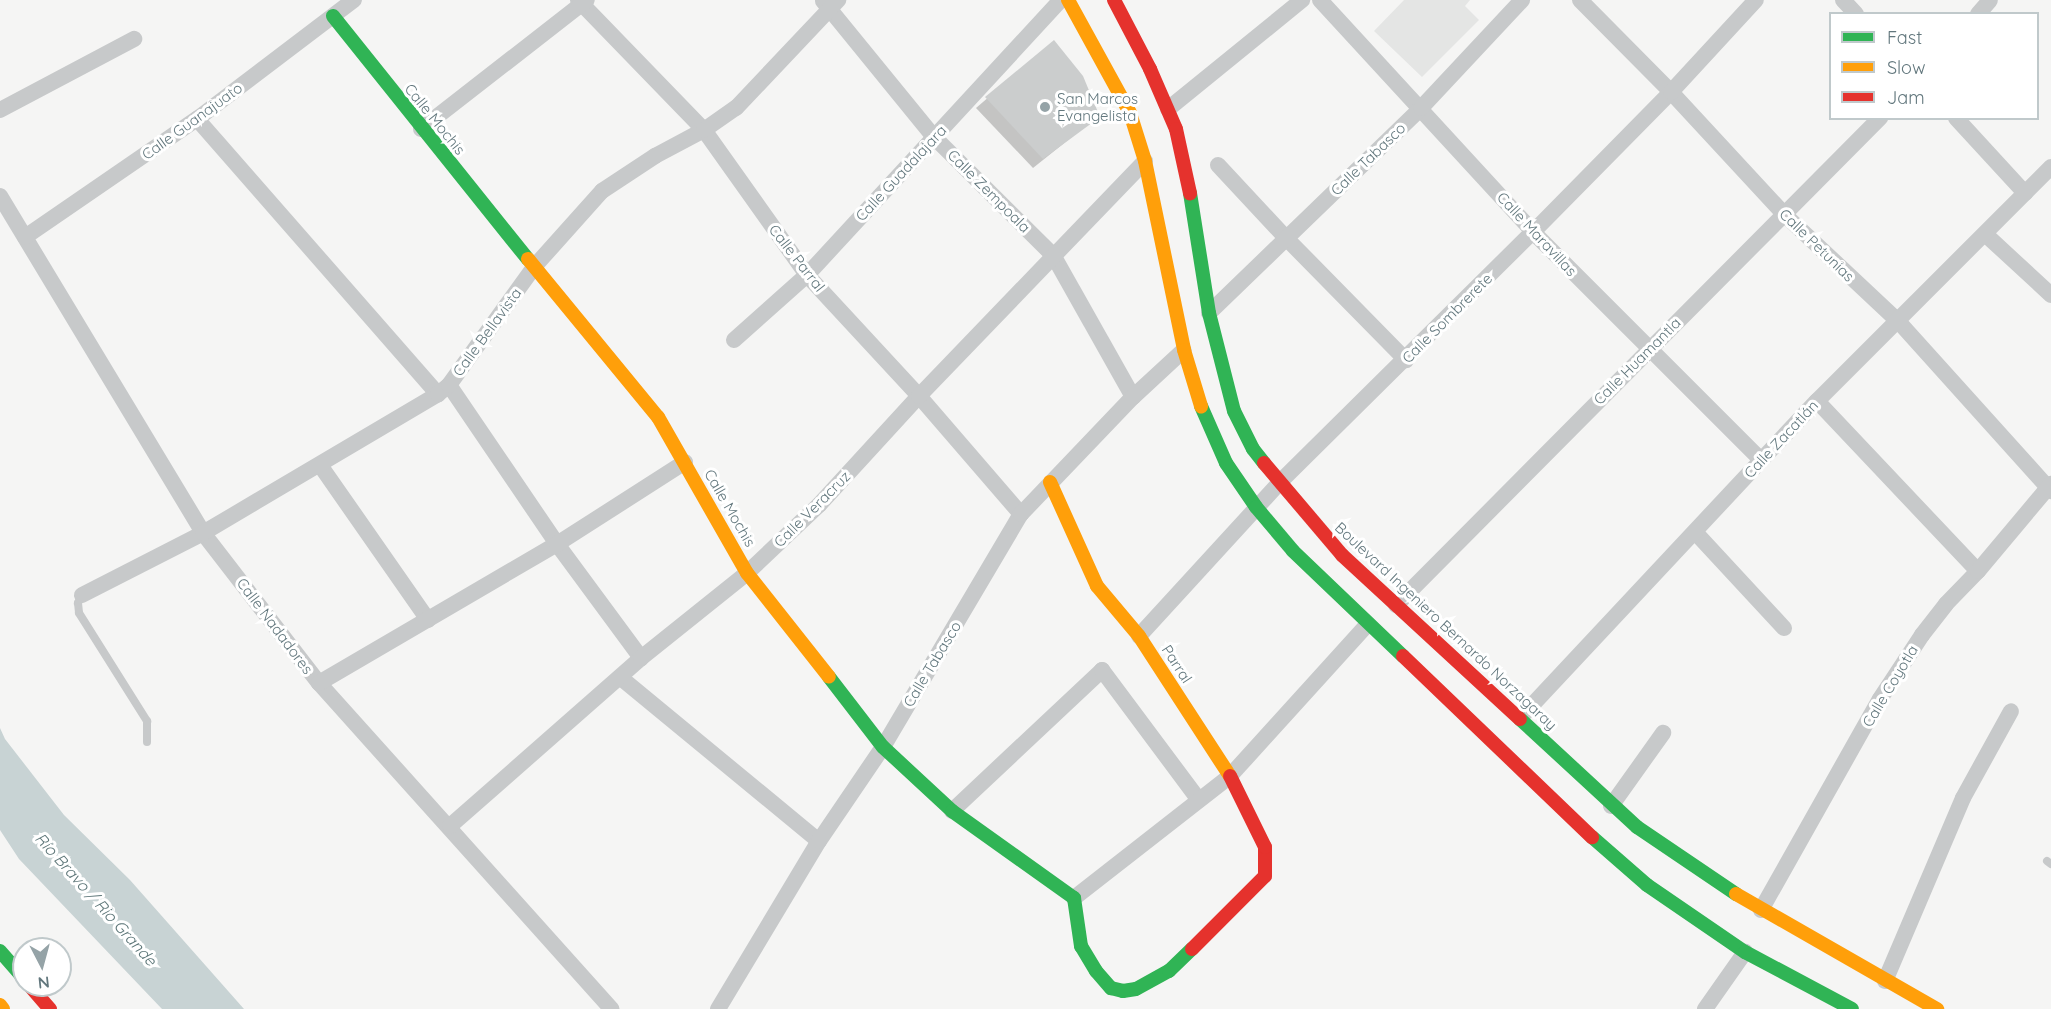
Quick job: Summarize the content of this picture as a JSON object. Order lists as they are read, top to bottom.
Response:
{
  "streets": {
    "main road": ["Calle Mochis", "Boulevard Ingeniero Bernardo Norzagaray", "Parral"],
    "street": [
      "Calle Guanajuato",
      "Calle Tabasco",
      "Calle Guadalajara",
      "Calle Zempoala",
      "Calle Maravillas",
      "Calle Petunias",
      "Calle Parral",
      "Calle Sombrerete",
      "Calle Bellavista",
      "Calle Huamantla",
      "Calle Zacatlán",
      "Calle Veracruz",
      "Calle Nadadores",
      "Calle Coyotla"
    ]
  },
  "crossings": [
    ["Calle Mochis", "Calle Guanajuato"],
    ["Calle Mochis", "Calle Tabasco"],
    ["Calle Mochis", "Calle Bellavista"],
    ["Calle Mochis", "Calle Veracruz"],
    ["Calle Mochis", "Parral"],
    ["Calle Guanajuato", "Calle Nadadores"],
    ["Calle Tabasco", "Calle Zempoala"],
    ["Calle Tabasco", "Calle Maravillas"],
    ["Calle Tabasco", "Calle Parral"],
    ["Calle Tabasco", "Boulevard Ingeniero Bernardo Norzagaray"],
    ["Calle Tabasco", "Parral"],
    ["Calle Guadalajara", "Calle Zempoala"],
    ["Calle Guadalajara", "Calle Parral"],
    ["Calle Zempoala", "Calle Bellavista"],
    ["Calle Zempoala", "Calle Veracruz"],
    ["Calle Maravillas", "Calle Sombrerete"],
    ["Calle Maravillas", "Calle Huamantla"],
    ["Calle Maravillas", "Calle Zacatlán"],
    ["Calle Petunias", "Calle Sombrerete"],
    ["Calle Petunias", "Calle Huamantla"],
    ["Calle Petunias", "Calle Zacatlán"],
    ["Calle Petunias", "Calle Coyotla"],
    ["Calle Parral", "Calle Bellavista"],
    ["Calle Parral", "Calle Veracruz"],
    ["Calle Sombrerete", "Boulevard Ingeniero Bernardo Norzagaray"],
    ["Calle Sombrerete", "Parral"],
    ["Calle Bellavista", "Calle Nadadores"],
    ["Calle Huamantla", "Boulevard Ingeniero Bernardo Norzagaray"],
    ["Calle Zacatlán", "Boulevard Ingeniero Bernardo Norzagaray"],
    ["Calle Veracruz", "Calle Nadadores"],
    ["Boulevard Ingeniero Bernardo Norzagaray", "Calle Coyotla"]
  ],
  "water": ["Río Bravo / Rio Grande"],
  "places": ["San Marcos Evangelista"],
  "legend": ["Fast", "Slow", "Jam"],
  "north": "bottom"
}
